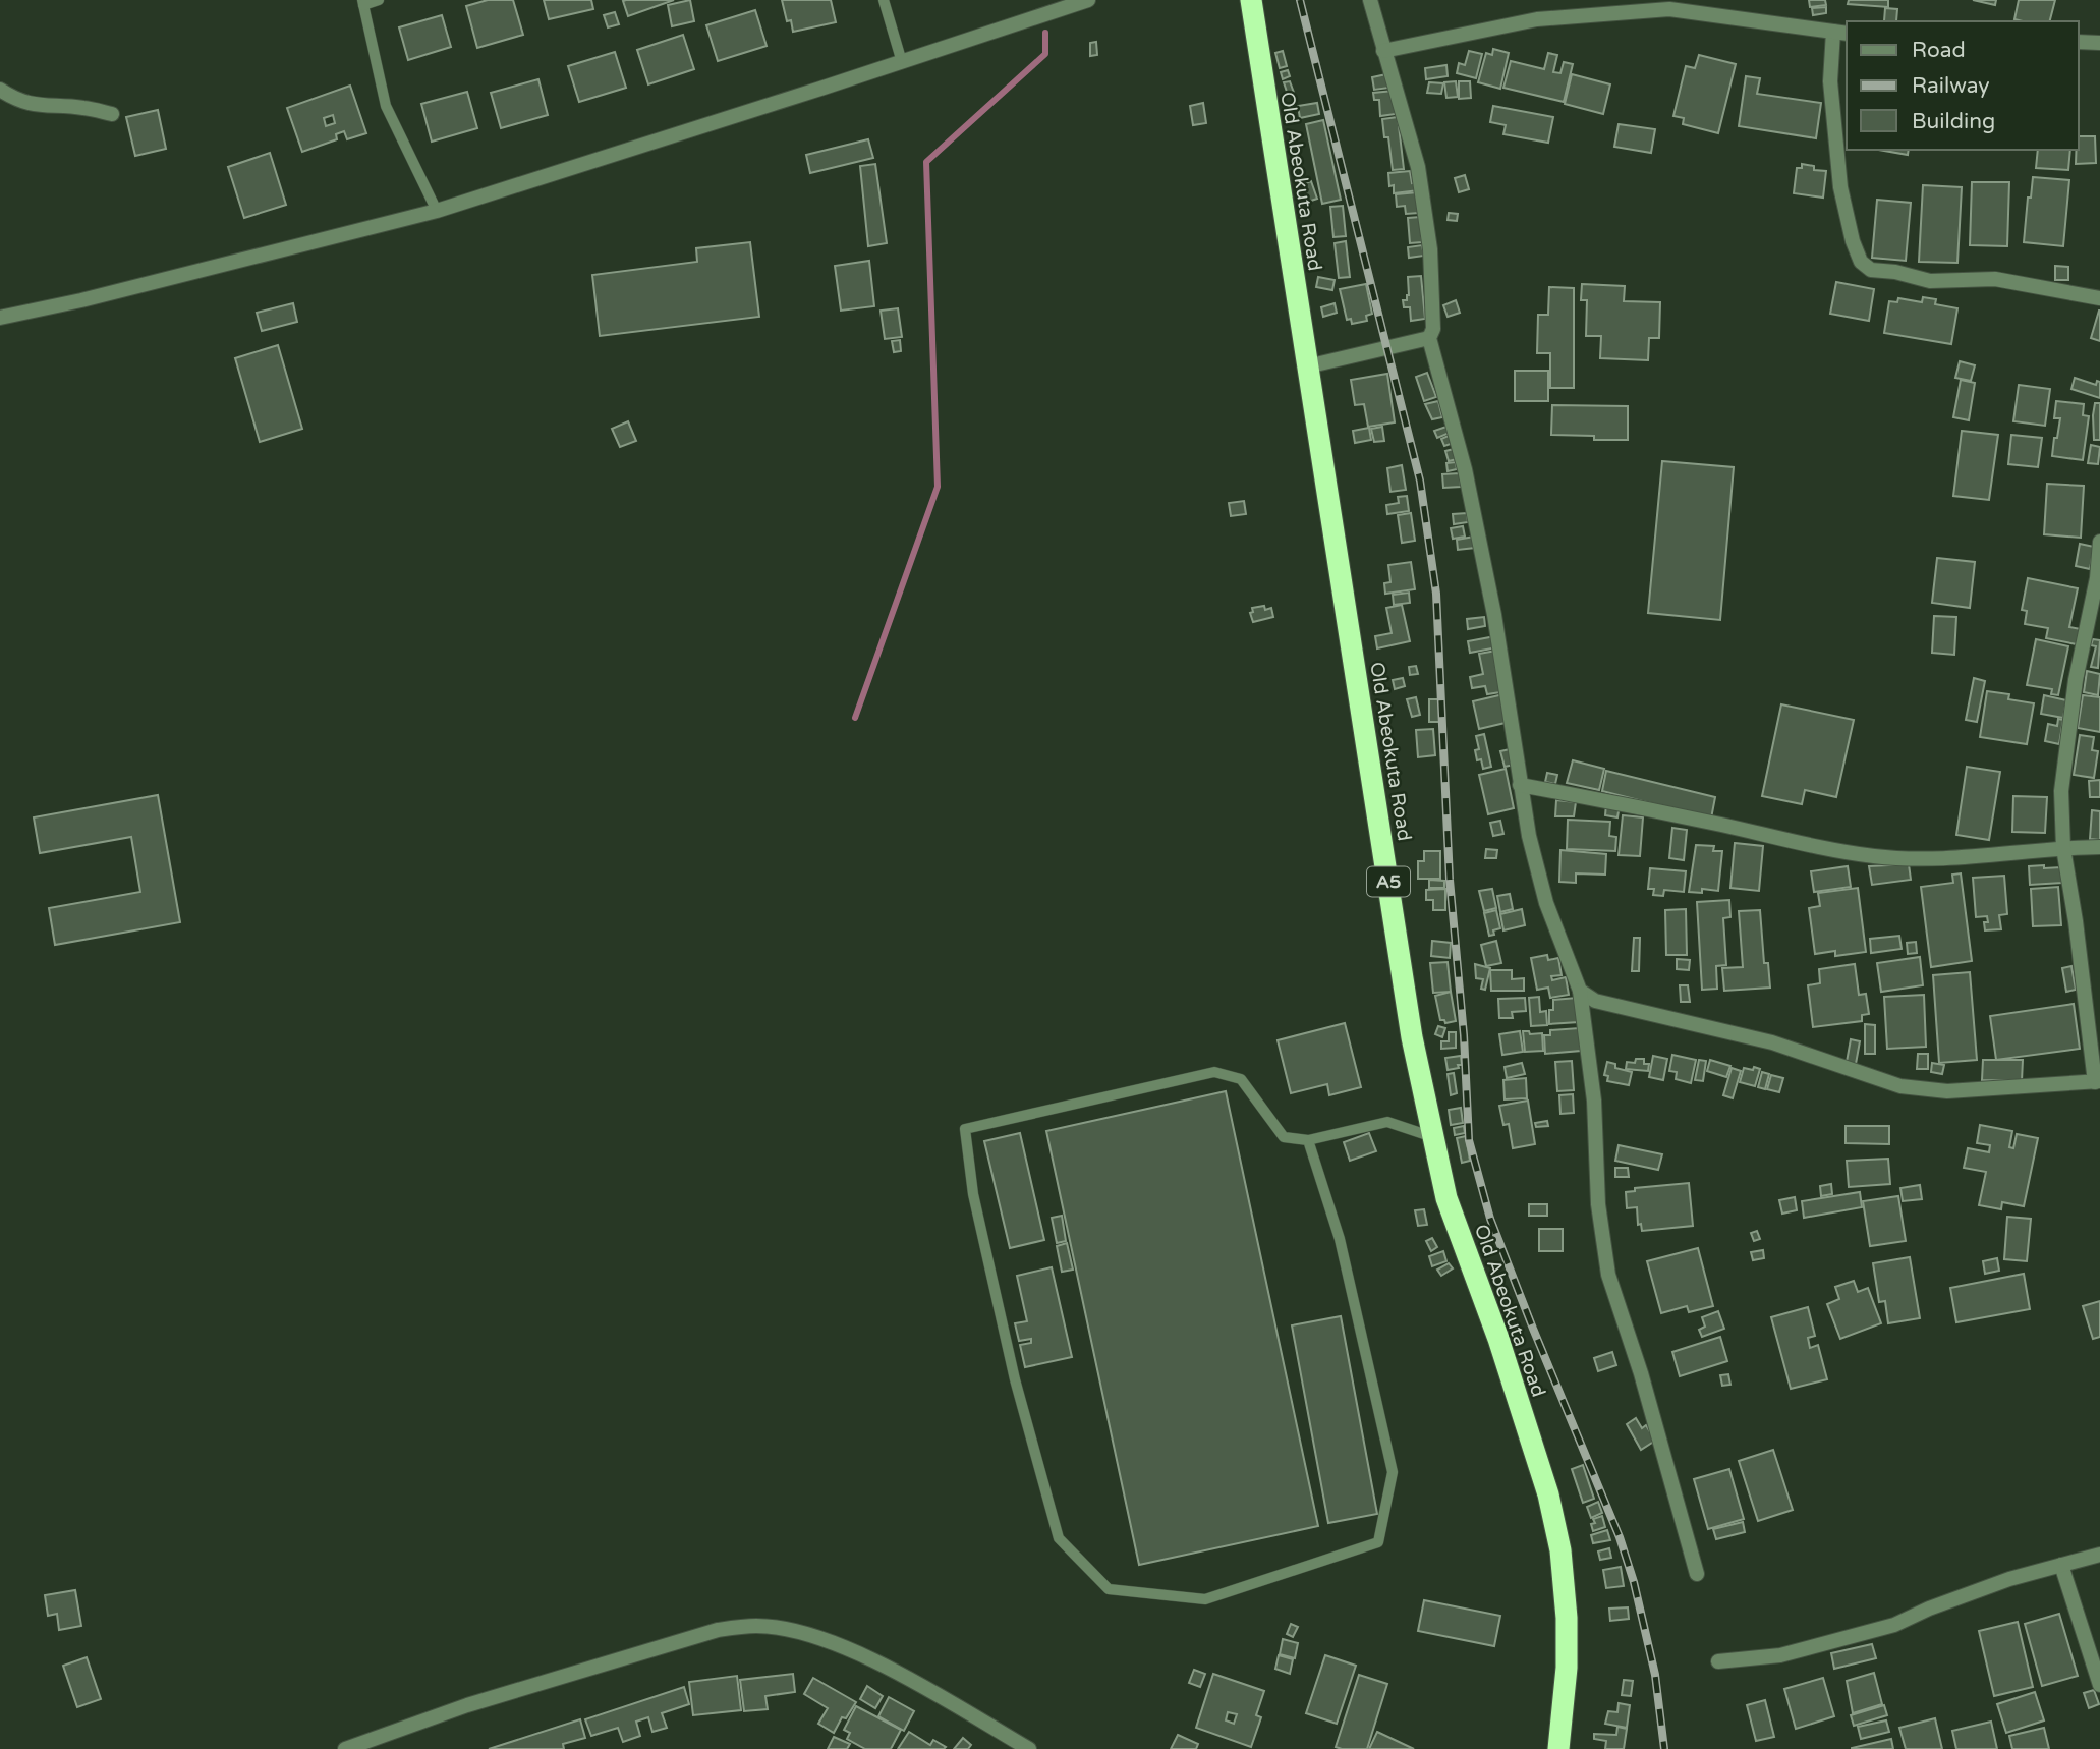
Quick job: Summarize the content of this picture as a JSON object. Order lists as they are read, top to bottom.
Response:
{
  "streets": {
    "highway": ["Old Abeokuta Road", "A5"]
  },
  "legend": ["Road", "Railway", "Building"]
}
